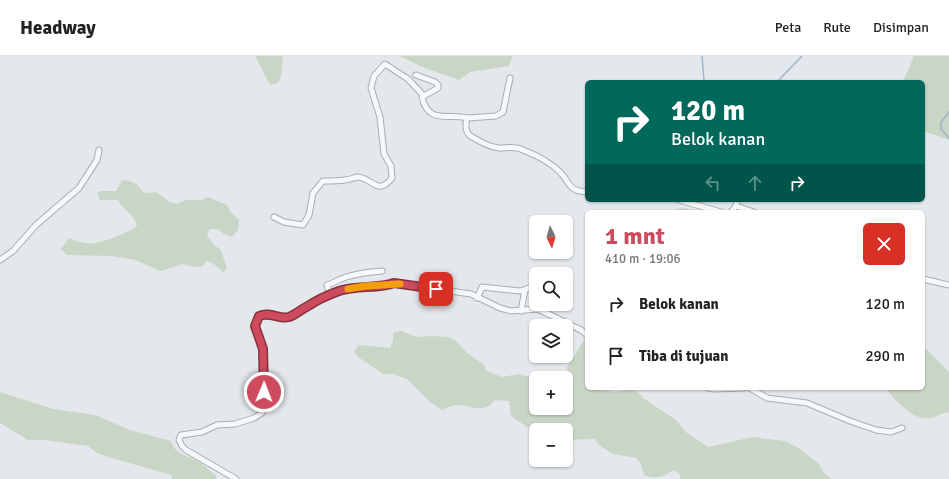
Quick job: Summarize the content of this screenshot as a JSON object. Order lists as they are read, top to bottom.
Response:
{
  "north": "bottom",
  "page": {
    "header": "Headway",
    "nav": ["Peta", "Rute", "Disimpan"],
    "turn": ["120 m", "Belok kanan"],
    "heading": ["1 mnt", "410 m · 19:06"],
    "map_buttons": ["+", "−"],
    "list": [
      {
        "name": "Belok kanan",
        "value": "120 m"
      },
      {
        "name": "Tiba di tujuan",
        "value": "290 m"
      }
    ]
  }
}
